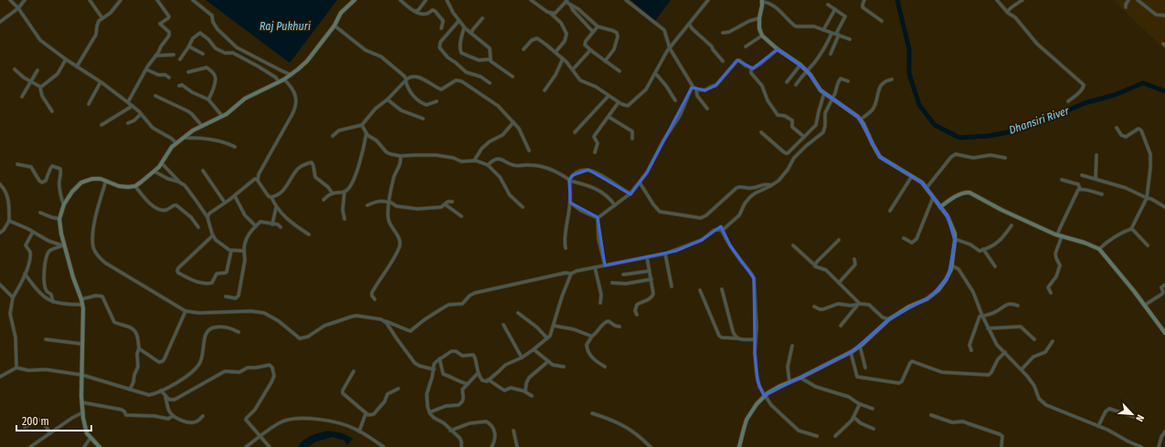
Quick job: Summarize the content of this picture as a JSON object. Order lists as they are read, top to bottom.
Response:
{
  "water": ["Raj Pukhuri", "Dhansiri River"],
  "scale_bar": "200 m",
  "north": "bottom right"
}
